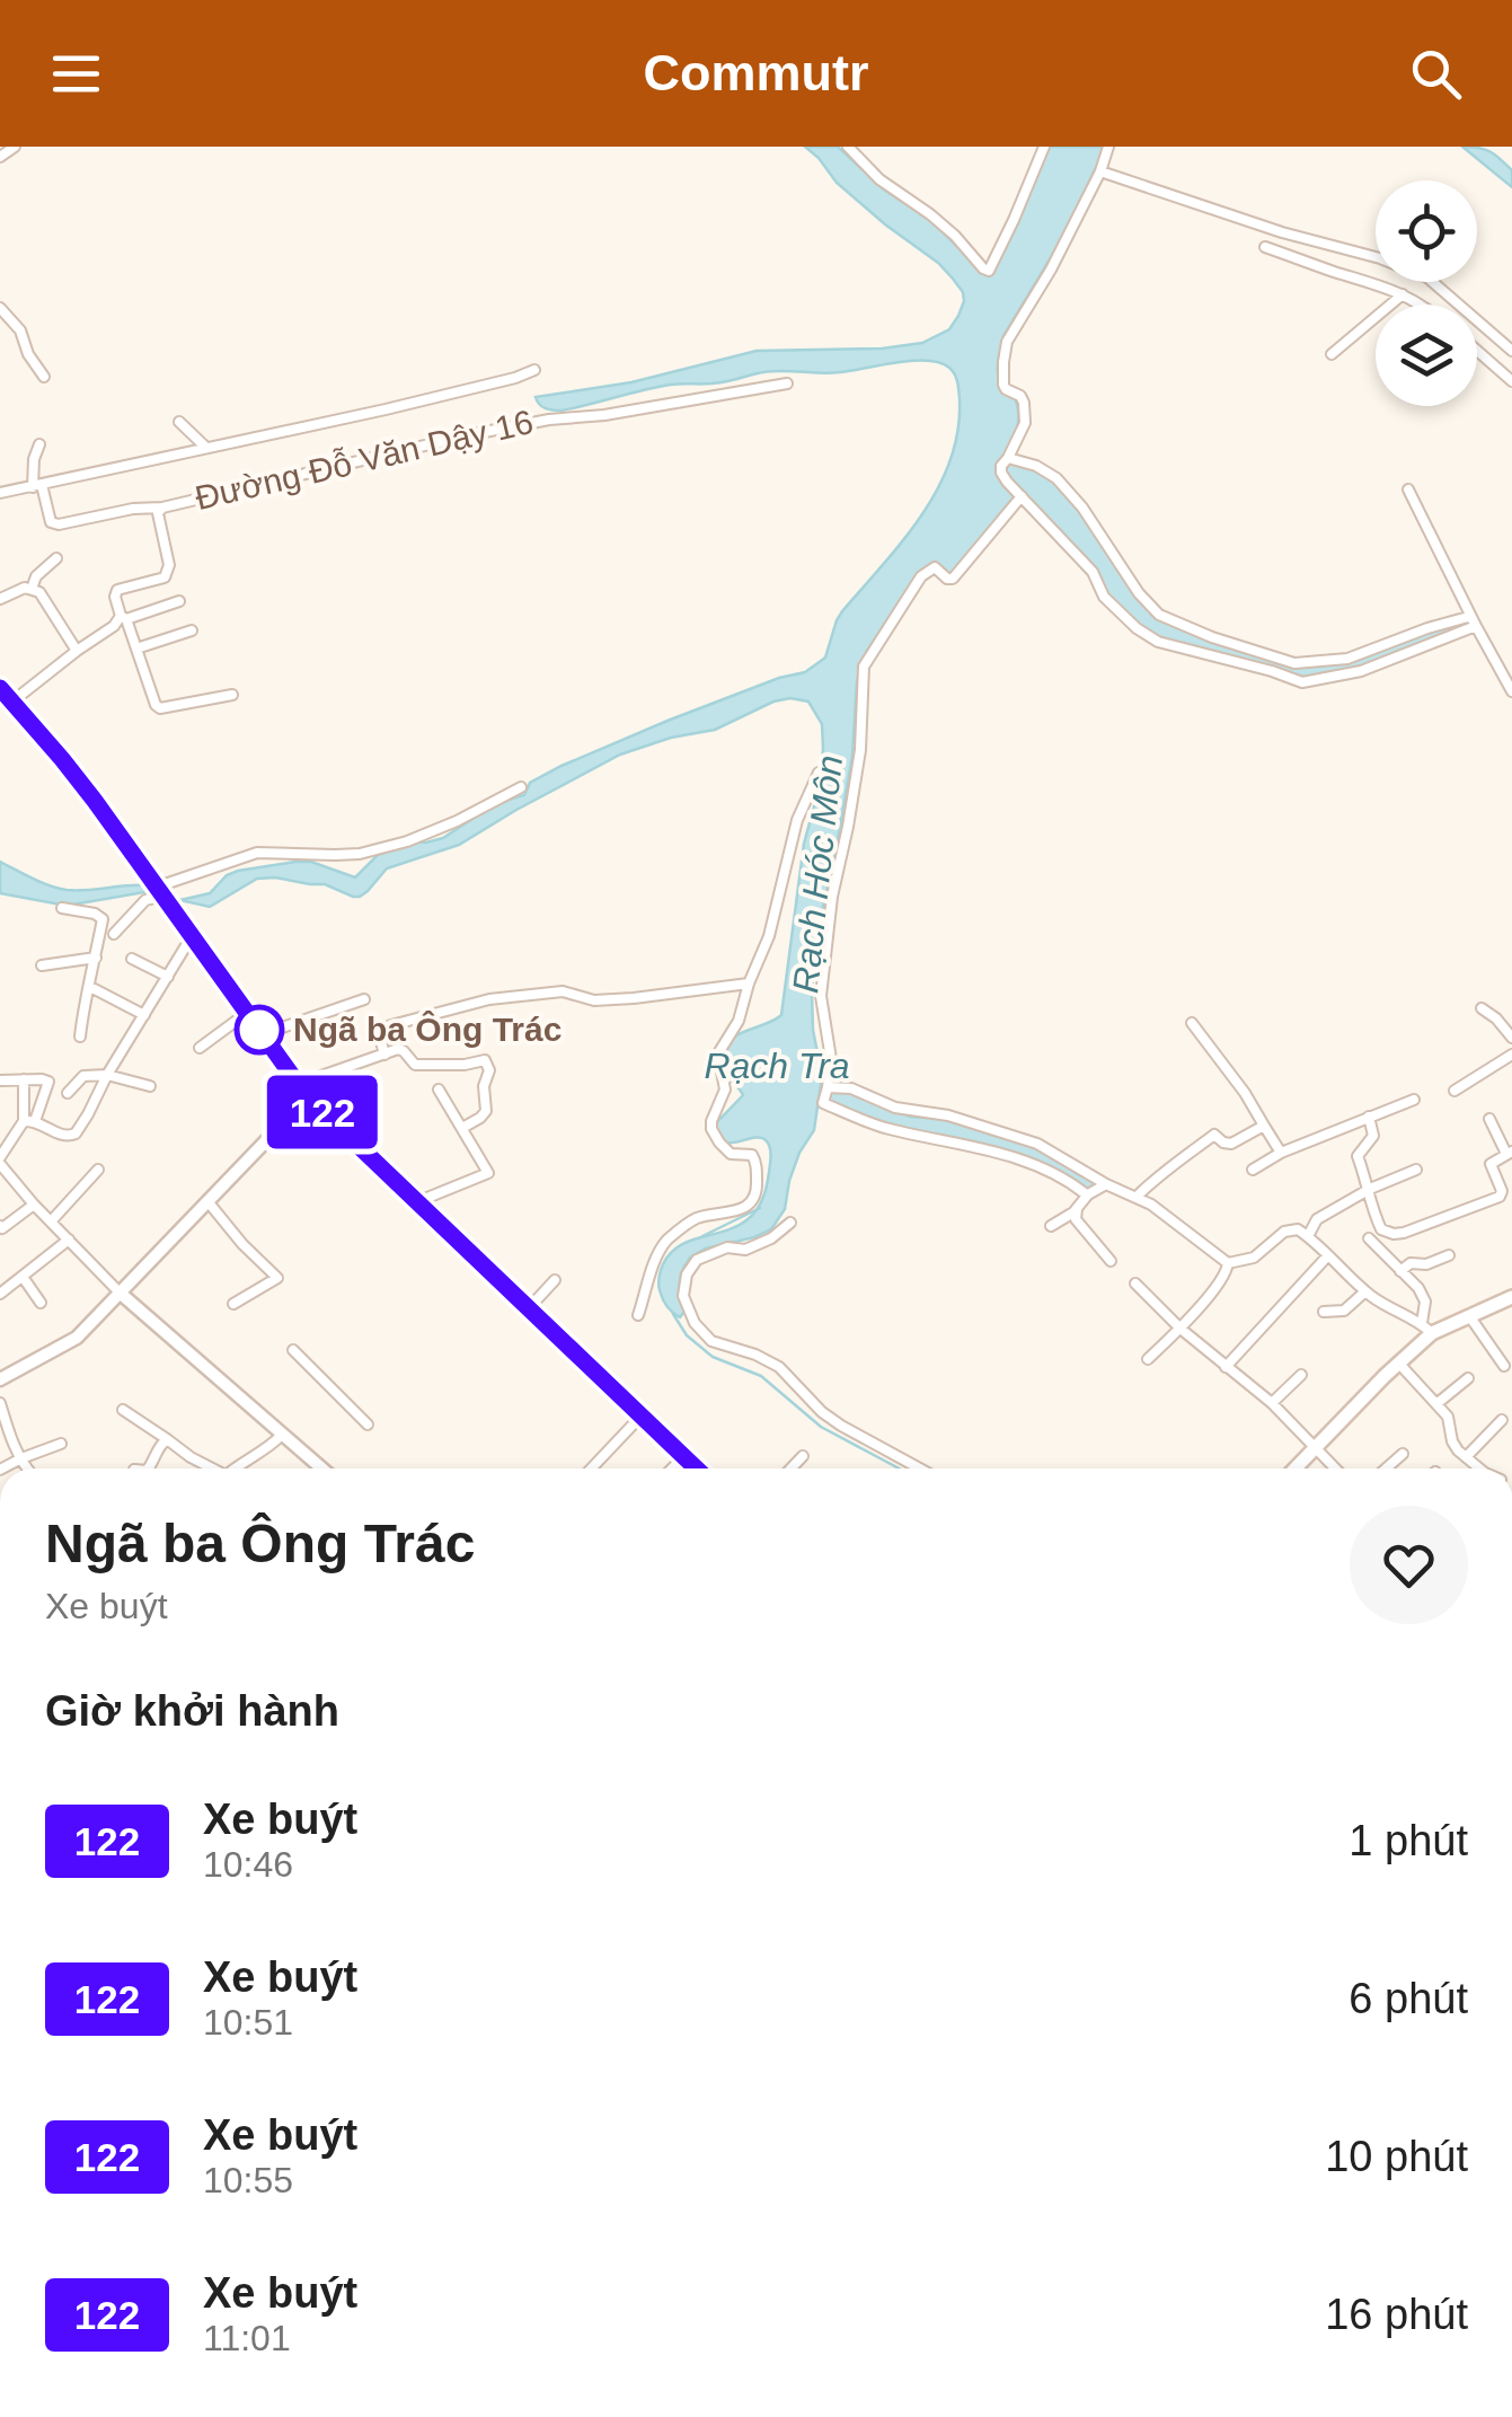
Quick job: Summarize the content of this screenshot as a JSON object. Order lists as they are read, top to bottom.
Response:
{
  "streets": {
    "street": ["Đường Đỗ Văn Dậy 16"]
  },
  "water": ["Rạch Hóc Môn", "Rạch Tra"],
  "places": ["Ngã ba Ông Trác"],
  "lines": ["bus line 122"],
  "page": {
    "header": "Commutr",
    "on_map": "122",
    "heading": [
      ["Ngã ba Ông Trác", "Xe buýt"],
      "Giờ khởi hành"
    ],
    "list": [
      {
        "mark": "122",
        "name": "Xe buýt",
        "note": "10:46",
        "value": "1 phút"
      },
      {
        "mark": "122",
        "name": "Xe buýt",
        "note": "10:51",
        "value": "6 phút"
      },
      {
        "mark": "122",
        "name": "Xe buýt",
        "note": "10:55",
        "value": "10 phút"
      },
      {
        "mark": "122",
        "name": "Xe buýt",
        "note": "11:01",
        "value": "16 phút"
      }
    ]
  }
}
